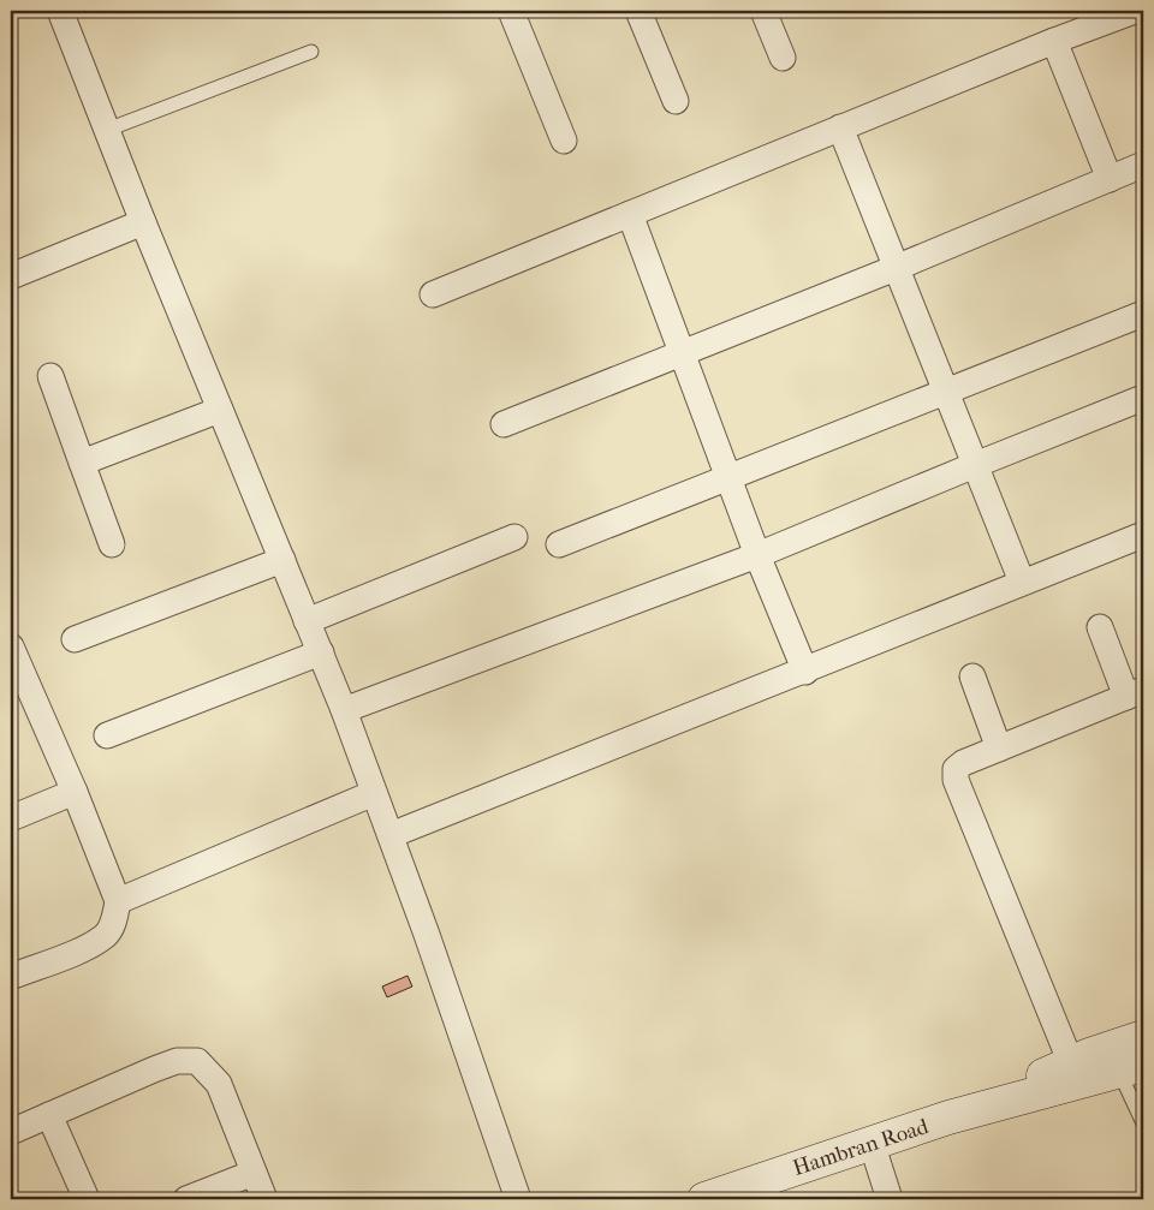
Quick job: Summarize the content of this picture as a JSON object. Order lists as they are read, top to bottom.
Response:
{
  "streets": {
    "main road": ["Hambran Road"]
  }
}
